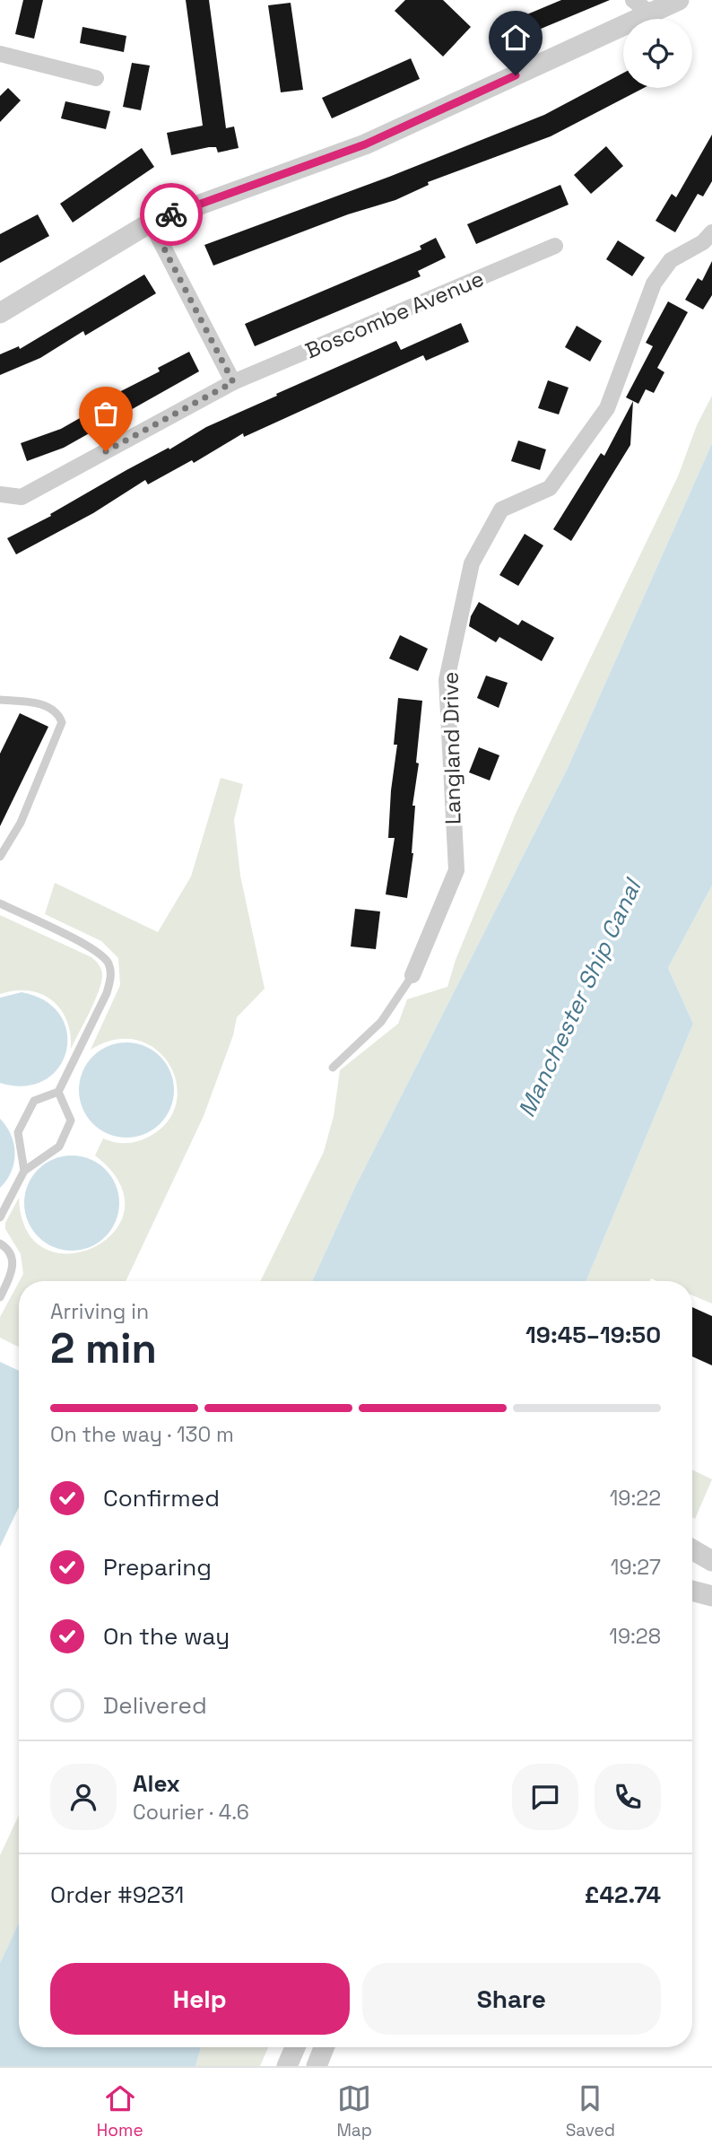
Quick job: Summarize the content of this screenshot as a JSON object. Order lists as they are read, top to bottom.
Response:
{
  "streets": {
    "street": ["Boscombe Avenue", "Langland Drive"]
  },
  "water": ["Manchester Ship Canal"],
  "page": {
    "heading": ["2 min", "Arriving in", "19:45–19:50"],
    "panel": [
      "Alex",
      "Courier · 4.6",
      "Order #9231",
      "£42.74"
    ],
    "bar": "On the way · 130 m",
    "list": [
      ["Confirmed", "19:22"],
      ["Preparing", "19:27"],
      ["On the way", "19:28"],
      "Delivered"
    ],
    "buttons": ["Help", "Share"],
    "tabs": ["Home", "Map", "Saved"]
  }
}
